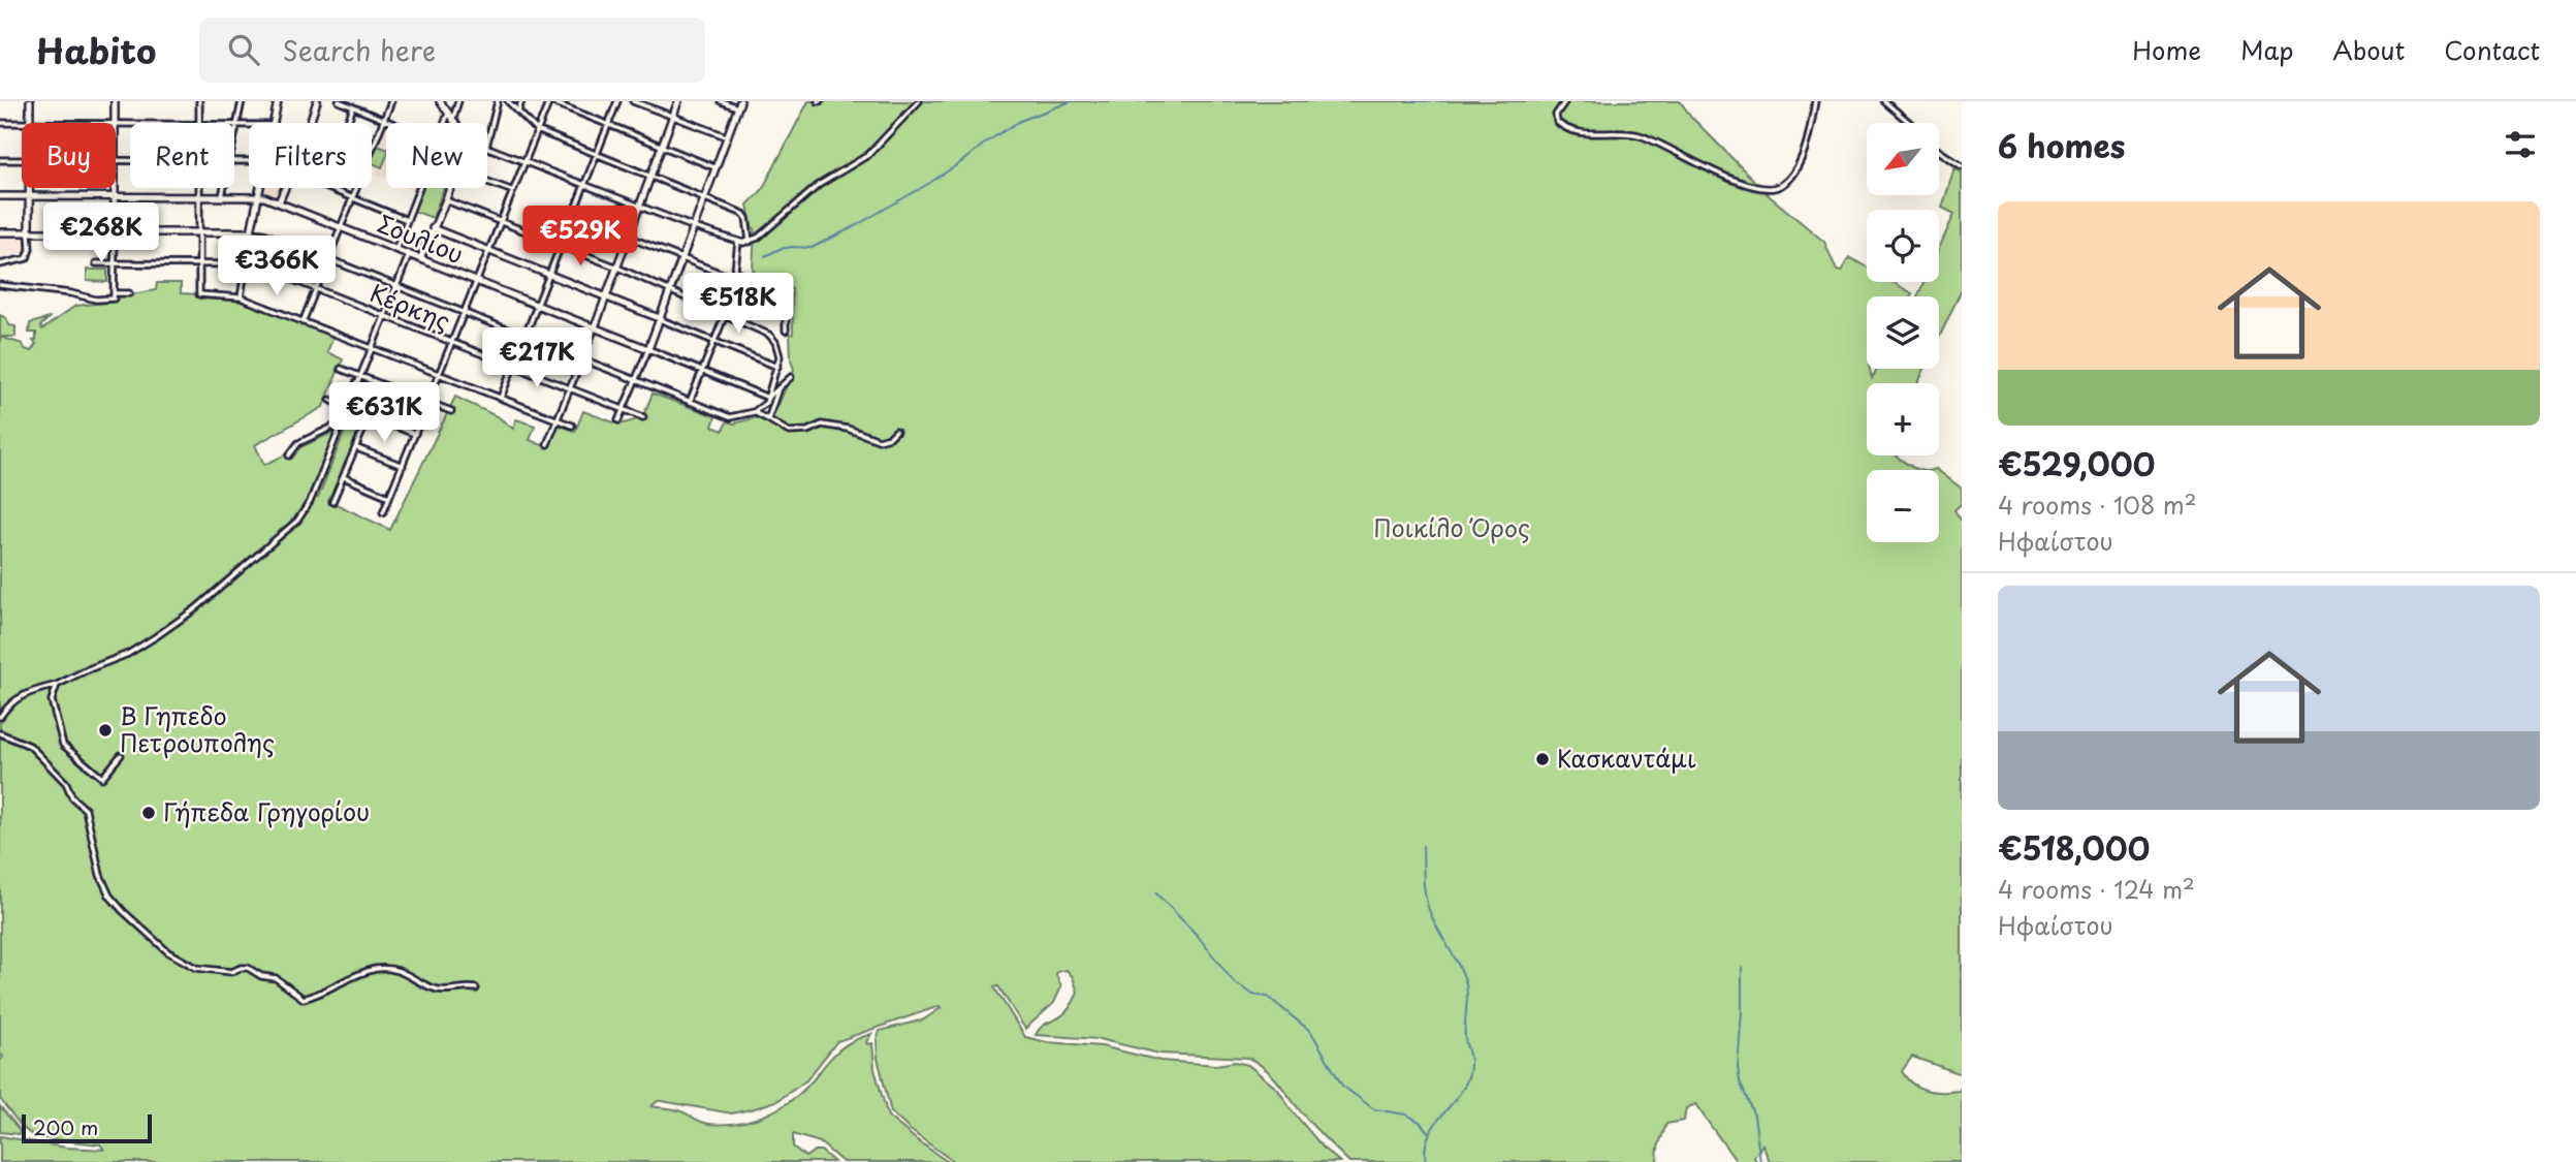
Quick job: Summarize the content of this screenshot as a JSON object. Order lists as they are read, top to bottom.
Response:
{
  "streets": {
    "street": ["Σουλίου", "Κέρκης"]
  },
  "parks": ["Ποικίλο Όρος"],
  "places": ["Β Γηπεδο Πετρουπολης", "Κασκαντάμι", "Γήπεδα Γρηγορίου"],
  "scale_bar": "200 m",
  "north": "bottom left",
  "page": {
    "header": "Habito",
    "search": "Search here",
    "nav": [
      "Home",
      "Map",
      "About",
      "Contact"
    ],
    "heading": "6 homes",
    "map_buttons": ["+", "−"],
    "chip": [
      "Buy",
      "Rent",
      "Filters",
      "New"
    ],
    "list": [
      {
        "name": "€529,000",
        "note": "4 rooms · 108 m² · Ηφαίστου"
      },
      {
        "name": "€518,000",
        "note": "4 rooms · 124 m² · Ηφαίστου"
      }
    ],
    "price": [
      "€268K",
      "€529K",
      "€366K",
      "€518K",
      "€217K",
      "€631K"
    ],
    "scale": "200 m"
  }
}
